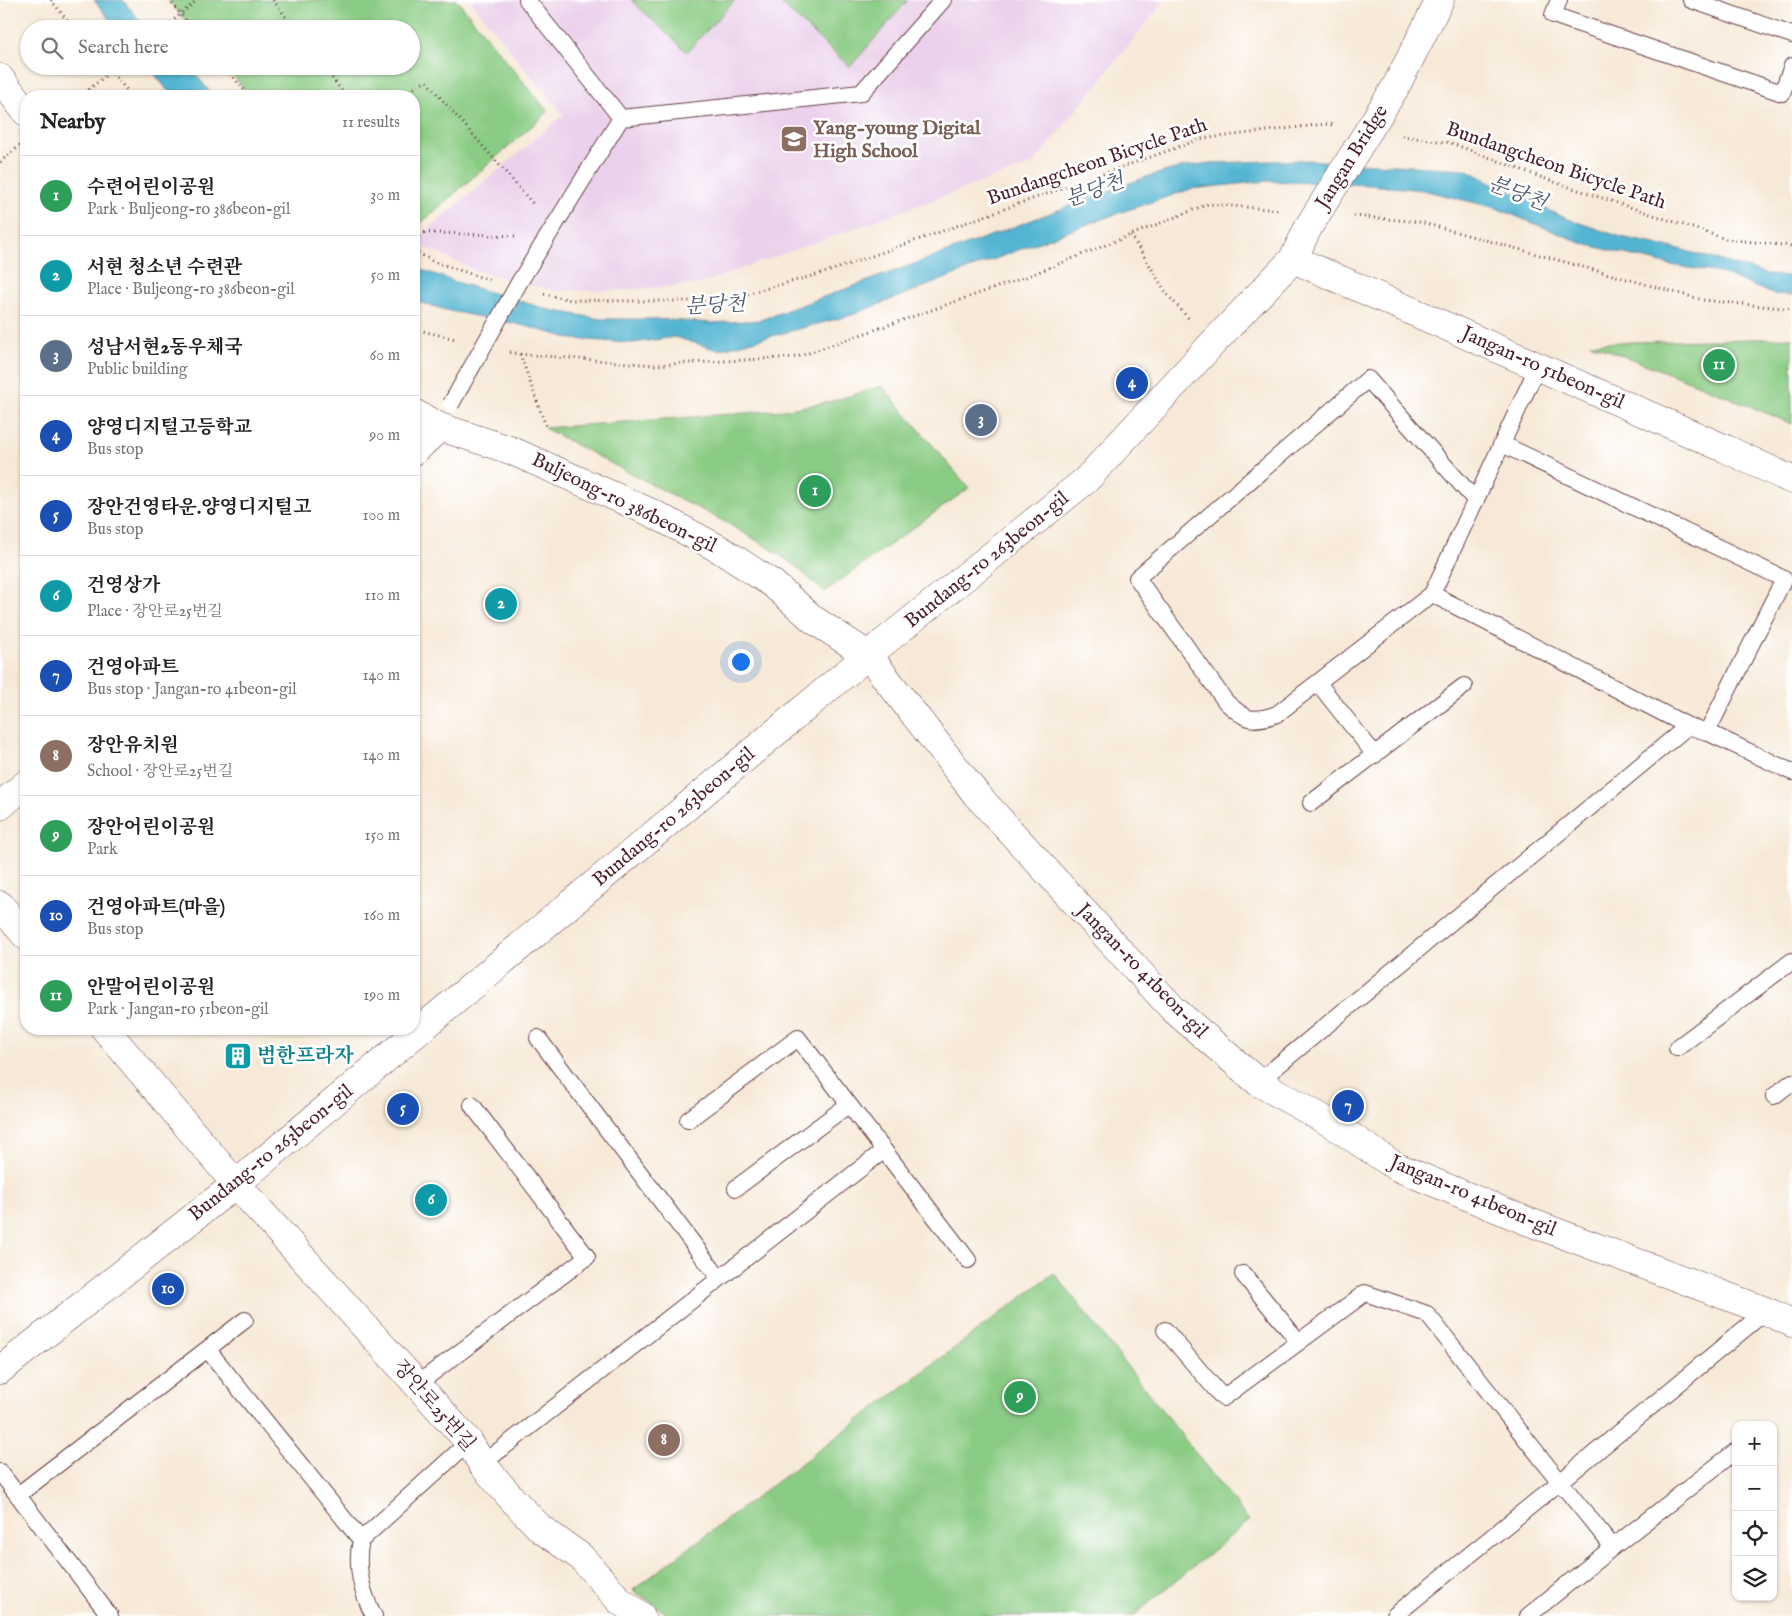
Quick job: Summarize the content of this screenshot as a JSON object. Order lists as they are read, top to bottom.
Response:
{
  "streets": {
    "street": [
      "Jangan Bridge",
      "Jangan-ro 51beon-gil",
      "Buljeong-ro 386beon-gil",
      "Bundang-ro 263beon-gil",
      "Jangan-ro 41beon-gil",
      "장안로25번길"
    ],
    "path": ["Bundangcheon Bicycle Path"]
  },
  "crossings": [
    ["Jangan Bridge", "Bundang-ro 263beon-gil"],
    ["Jangan-ro 51beon-gil", "Bundang-ro 263beon-gil"],
    ["Buljeong-ro 386beon-gil", "Bundang-ro 263beon-gil"],
    ["Buljeong-ro 386beon-gil", "Jangan-ro 41beon-gil"],
    ["Bundang-ro 263beon-gil", "Jangan-ro 41beon-gil"],
    ["Bundang-ro 263beon-gil", "장안로25번길"]
  ],
  "water": ["분당천"],
  "places": {
    "school or university": ["Yang-young Digital High School"],
    "building": ["범한프라자"]
  },
  "page": {
    "search": "Search here",
    "heading": ["Nearby", "11 results"],
    "list": [
      {
        "mark": "1",
        "name": "수련어린이공원",
        "note": "Park · Buljeong-ro 386beon-gil",
        "value": "30 m"
      },
      {
        "mark": "2",
        "name": "서현 청소년 수련관",
        "note": "Place · Buljeong-ro 386beon-gil",
        "value": "50 m"
      },
      {
        "mark": "3",
        "name": "성남서현2동우체국",
        "note": "Public building",
        "value": "60 m"
      },
      {
        "mark": "4",
        "name": "양영디지털고등학교",
        "note": "Bus stop",
        "value": "90 m"
      },
      {
        "mark": "5",
        "name": "장안건영타운.양영디지털고",
        "note": "Bus stop",
        "value": "100 m"
      },
      {
        "mark": "6",
        "name": "건영상가",
        "note": "Place · 장안로25번길",
        "value": "110 m"
      },
      {
        "mark": "7",
        "name": "건영아파트",
        "note": "Bus stop · Jangan-ro 41beon-gil",
        "value": "140 m"
      },
      {
        "mark": "8",
        "name": "장안유치원",
        "note": "School · 장안로25번길",
        "value": "140 m"
      },
      {
        "mark": "9",
        "name": "장안어린이공원",
        "note": "Park",
        "value": "150 m"
      },
      {
        "mark": "10",
        "name": "건영아파트(마을)",
        "note": "Bus stop",
        "value": "160 m"
      },
      {
        "mark": "11",
        "name": "안말어린이공원",
        "note": "Park · Jangan-ro 51beon-gil",
        "value": "190 m"
      }
    ],
    "pins": [
      "11",
      "4",
      "3",
      "1",
      "2",
      "7",
      "5",
      "6",
      "10",
      "9",
      "8"
    ],
    "map_buttons": ["+", "−"]
  }
}
